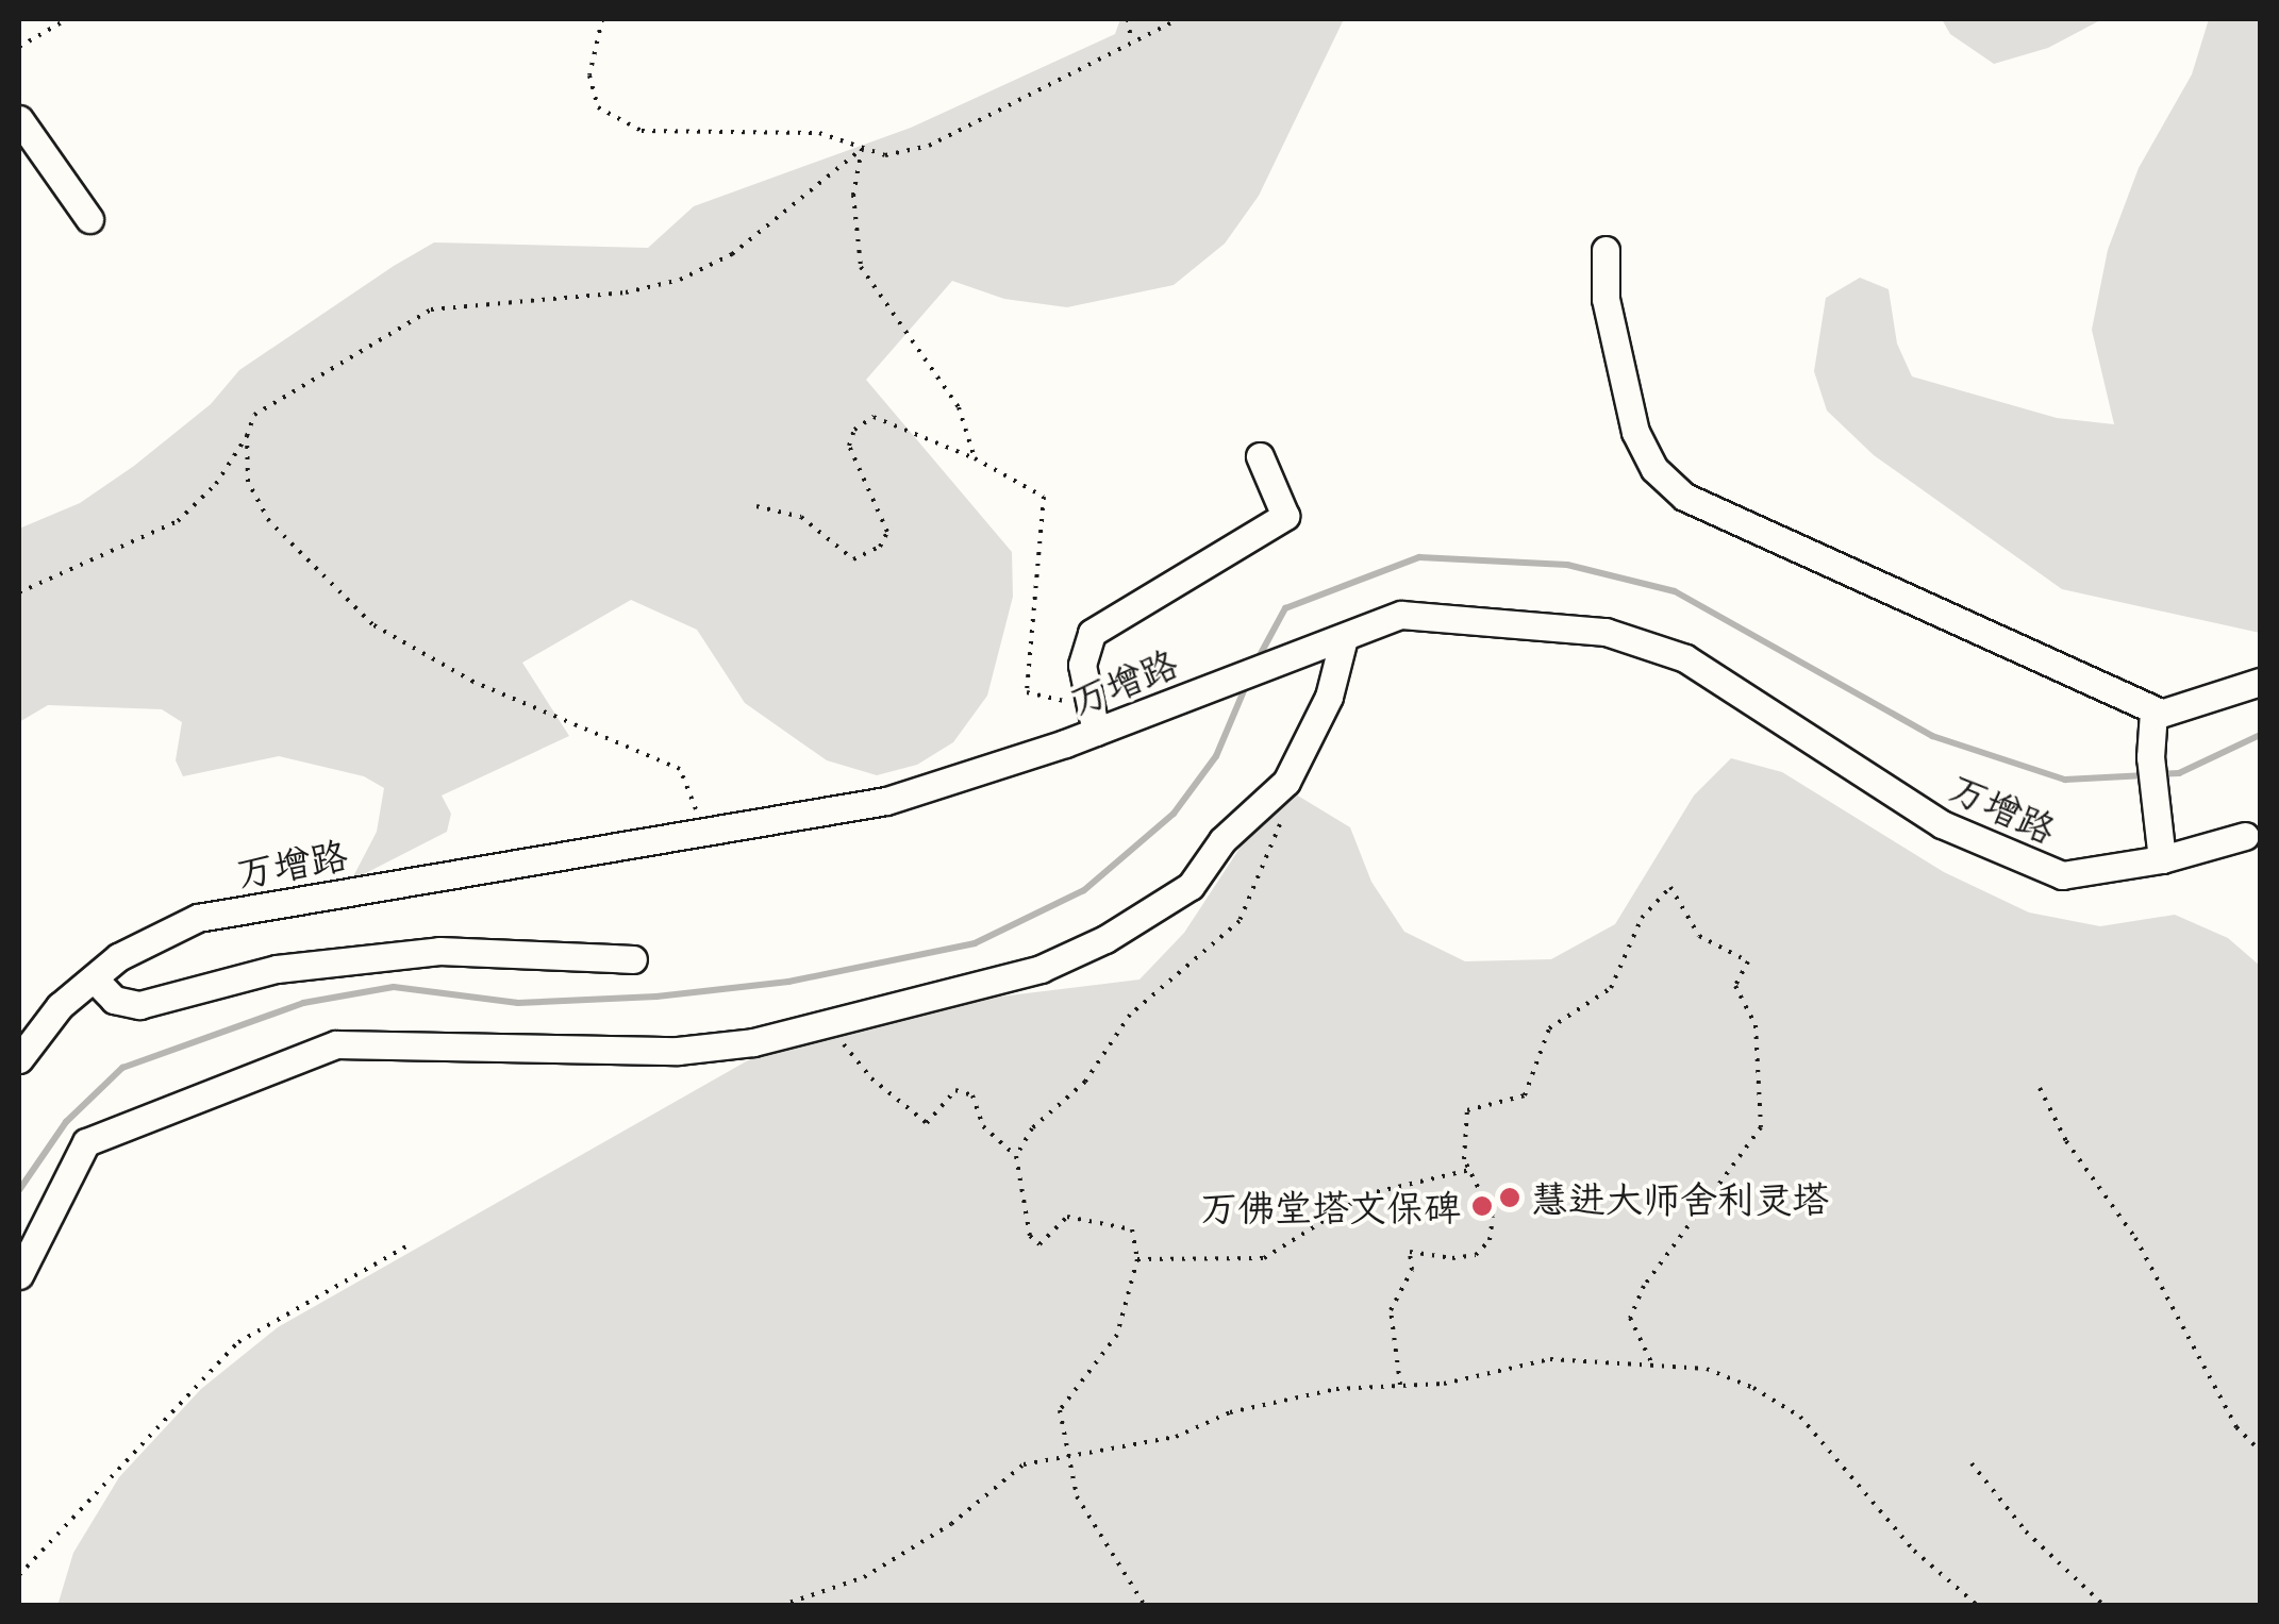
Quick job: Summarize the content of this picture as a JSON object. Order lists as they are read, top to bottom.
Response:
{
  "streets": {
    "street": ["万增路"]
  },
  "places": ["慧进大师舍利灵塔", "万佛堂塔文保碑"]
}
